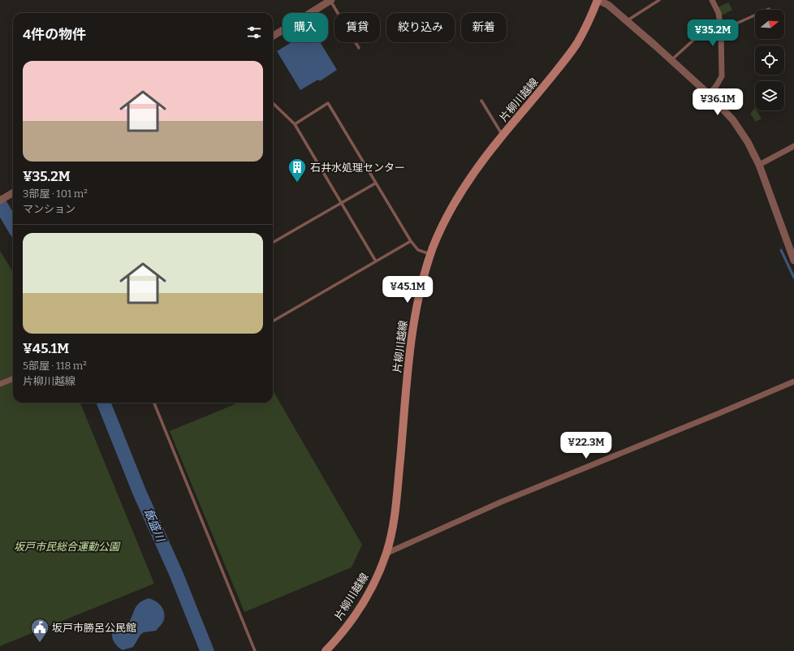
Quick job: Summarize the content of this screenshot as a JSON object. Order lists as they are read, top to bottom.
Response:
{
  "streets": {
    "main road": ["片柳川越線"]
  },
  "water": ["飯盛川"],
  "parks": ["坂戸市民総合運動公園"],
  "places": {
    "building": ["石井水処理センター"],
    "public building": ["坂戸市勝呂公民館"]
  },
  "north": "right",
  "page": {
    "chip": [
      "購入",
      "賃貸",
      "絞り込み",
      "新着"
    ],
    "heading": "4件の物件",
    "price": [
      "¥35.2M",
      "¥36.1M",
      "¥45.1M",
      "¥22.3M"
    ],
    "list": [
      {
        "name": "¥35.2M",
        "note": "3部屋 · 101 m² · マンション"
      },
      {
        "name": "¥45.1M",
        "note": "5部屋 · 118 m² · 片柳川越線"
      }
    ]
  }
}
